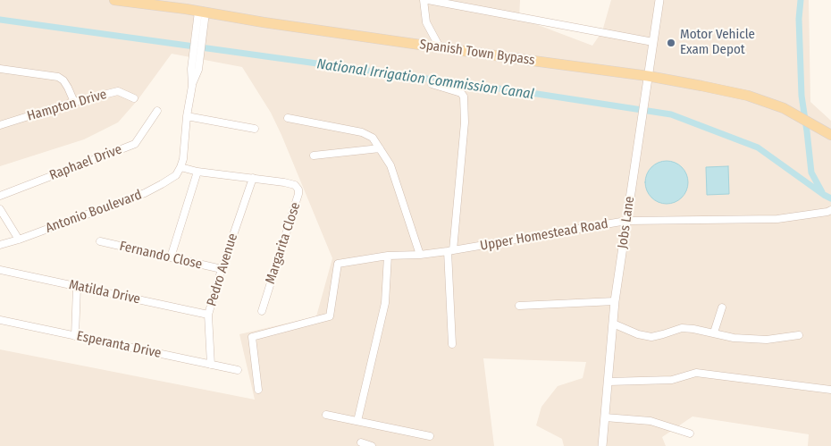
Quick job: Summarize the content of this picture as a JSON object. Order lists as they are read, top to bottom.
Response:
{
  "streets": {
    "main road": ["Spanish Town Bypass"],
    "street": [
      "Hampton Drive",
      "Raphael Drive",
      "Antonio Boulevard",
      "Jobs Lane",
      "Upper Homestead Road",
      "Margarita Close",
      "Fernando Close",
      "Pedro Avenue",
      "Matilda Drive",
      "Esperanta Drive"
    ]
  },
  "crossings": [
    ["Spanish Town Bypass", "Jobs Lane"],
    ["Antonio Boulevard", "Margarita Close"],
    ["Jobs Lane", "Upper Homestead Road"],
    ["Margarita Close", "Pedro Avenue"],
    ["Fernando Close", "Pedro Avenue"],
    ["Pedro Avenue", "Matilda Drive"],
    ["Pedro Avenue", "Esperanta Drive"]
  ],
  "water": ["National Irrigation Commission Canal"],
  "places": ["Motor Vehicle Exam Depot"]
}
